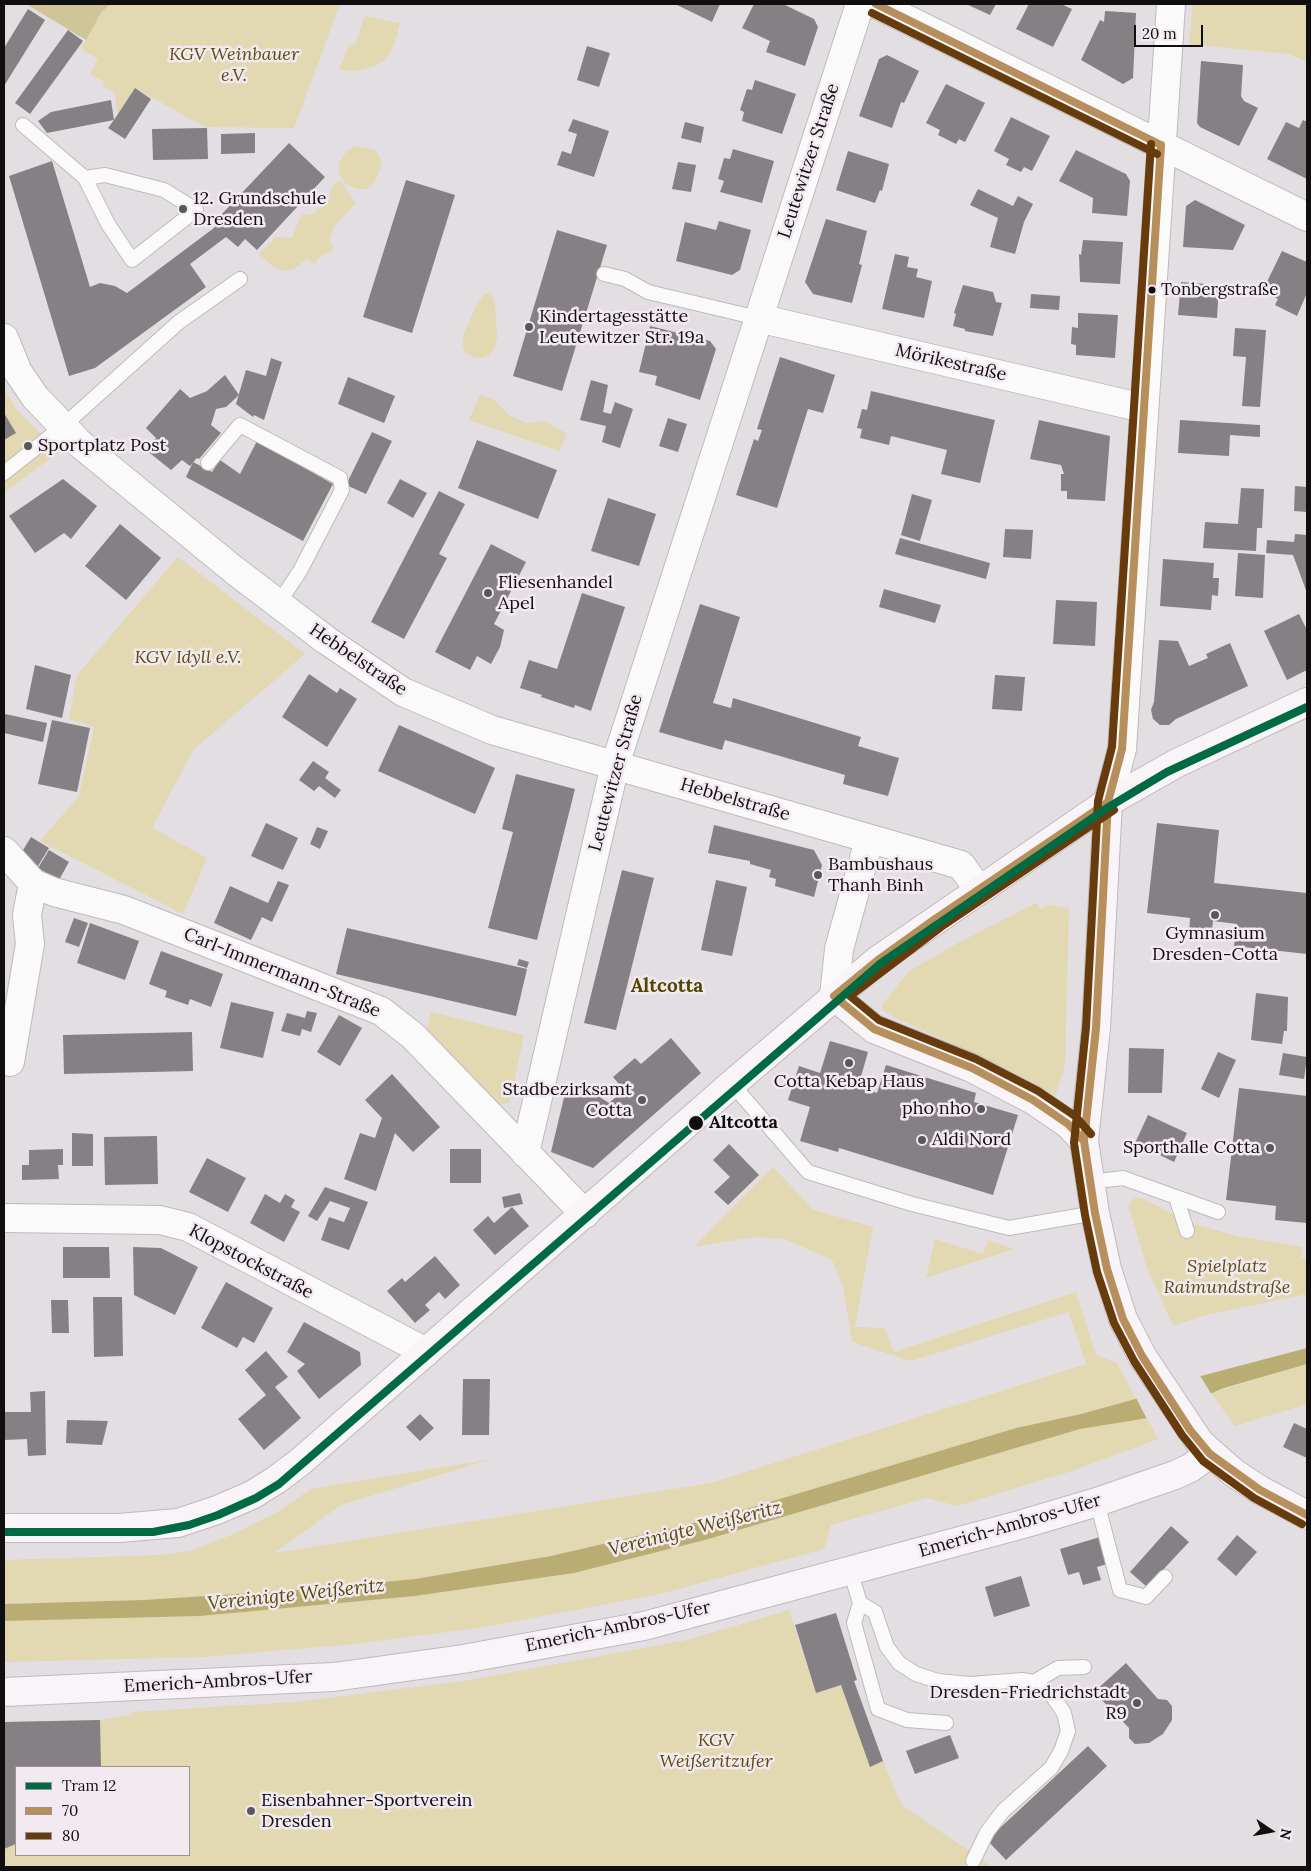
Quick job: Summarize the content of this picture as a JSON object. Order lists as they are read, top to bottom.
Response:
{
  "streets": {
    "main road": ["Emerich-Ambros-Ufer"],
    "street": [
      "Leutewitzer Straße",
      "Mörikestraße",
      "Hebbelstraße",
      "Carl-Immermann-Straße",
      "Klopstockstraße"
    ]
  },
  "crossings": [
    ["Leutewitzer Straße", "Mörikestraße"],
    ["Leutewitzer Straße", "Hebbelstraße"],
    ["Leutewitzer Straße", "Carl-Immermann-Straße"]
  ],
  "districts": ["Altcotta"],
  "water": ["Vereinigte Weißeritz"],
  "parks": [
    "KGV Weinbauer e.V.",
    "KGV Idyll e.V.",
    "Spielplatz Raimundstraße",
    "KGV Weißeritzufer"
  ],
  "places": [
    "12. Grundschule Dresden",
    "Tonbergstraße",
    "Kindertagesstätte Leutewitzer Str. 19a",
    "Sportplatz Post",
    "Fliesenhandel Apel",
    "Bambushaus Thanh Binh",
    "Gymnasium Dresden-Cotta",
    "Cotta Kebap Haus",
    "Stadbezirksamt Cotta",
    "pho nho",
    "Altcotta",
    "Aldi Nord",
    "Sporthalle Cotta",
    "Dresden-Friedrichstadt R9",
    "Eisenbahner-Sportverein Dresden"
  ],
  "lines": ["transit line 70", "transit line 80", "tram line 12"],
  "legend": ["Tram 12", "70", "80"],
  "scale_bar": "20 m",
  "north": "right"
}
